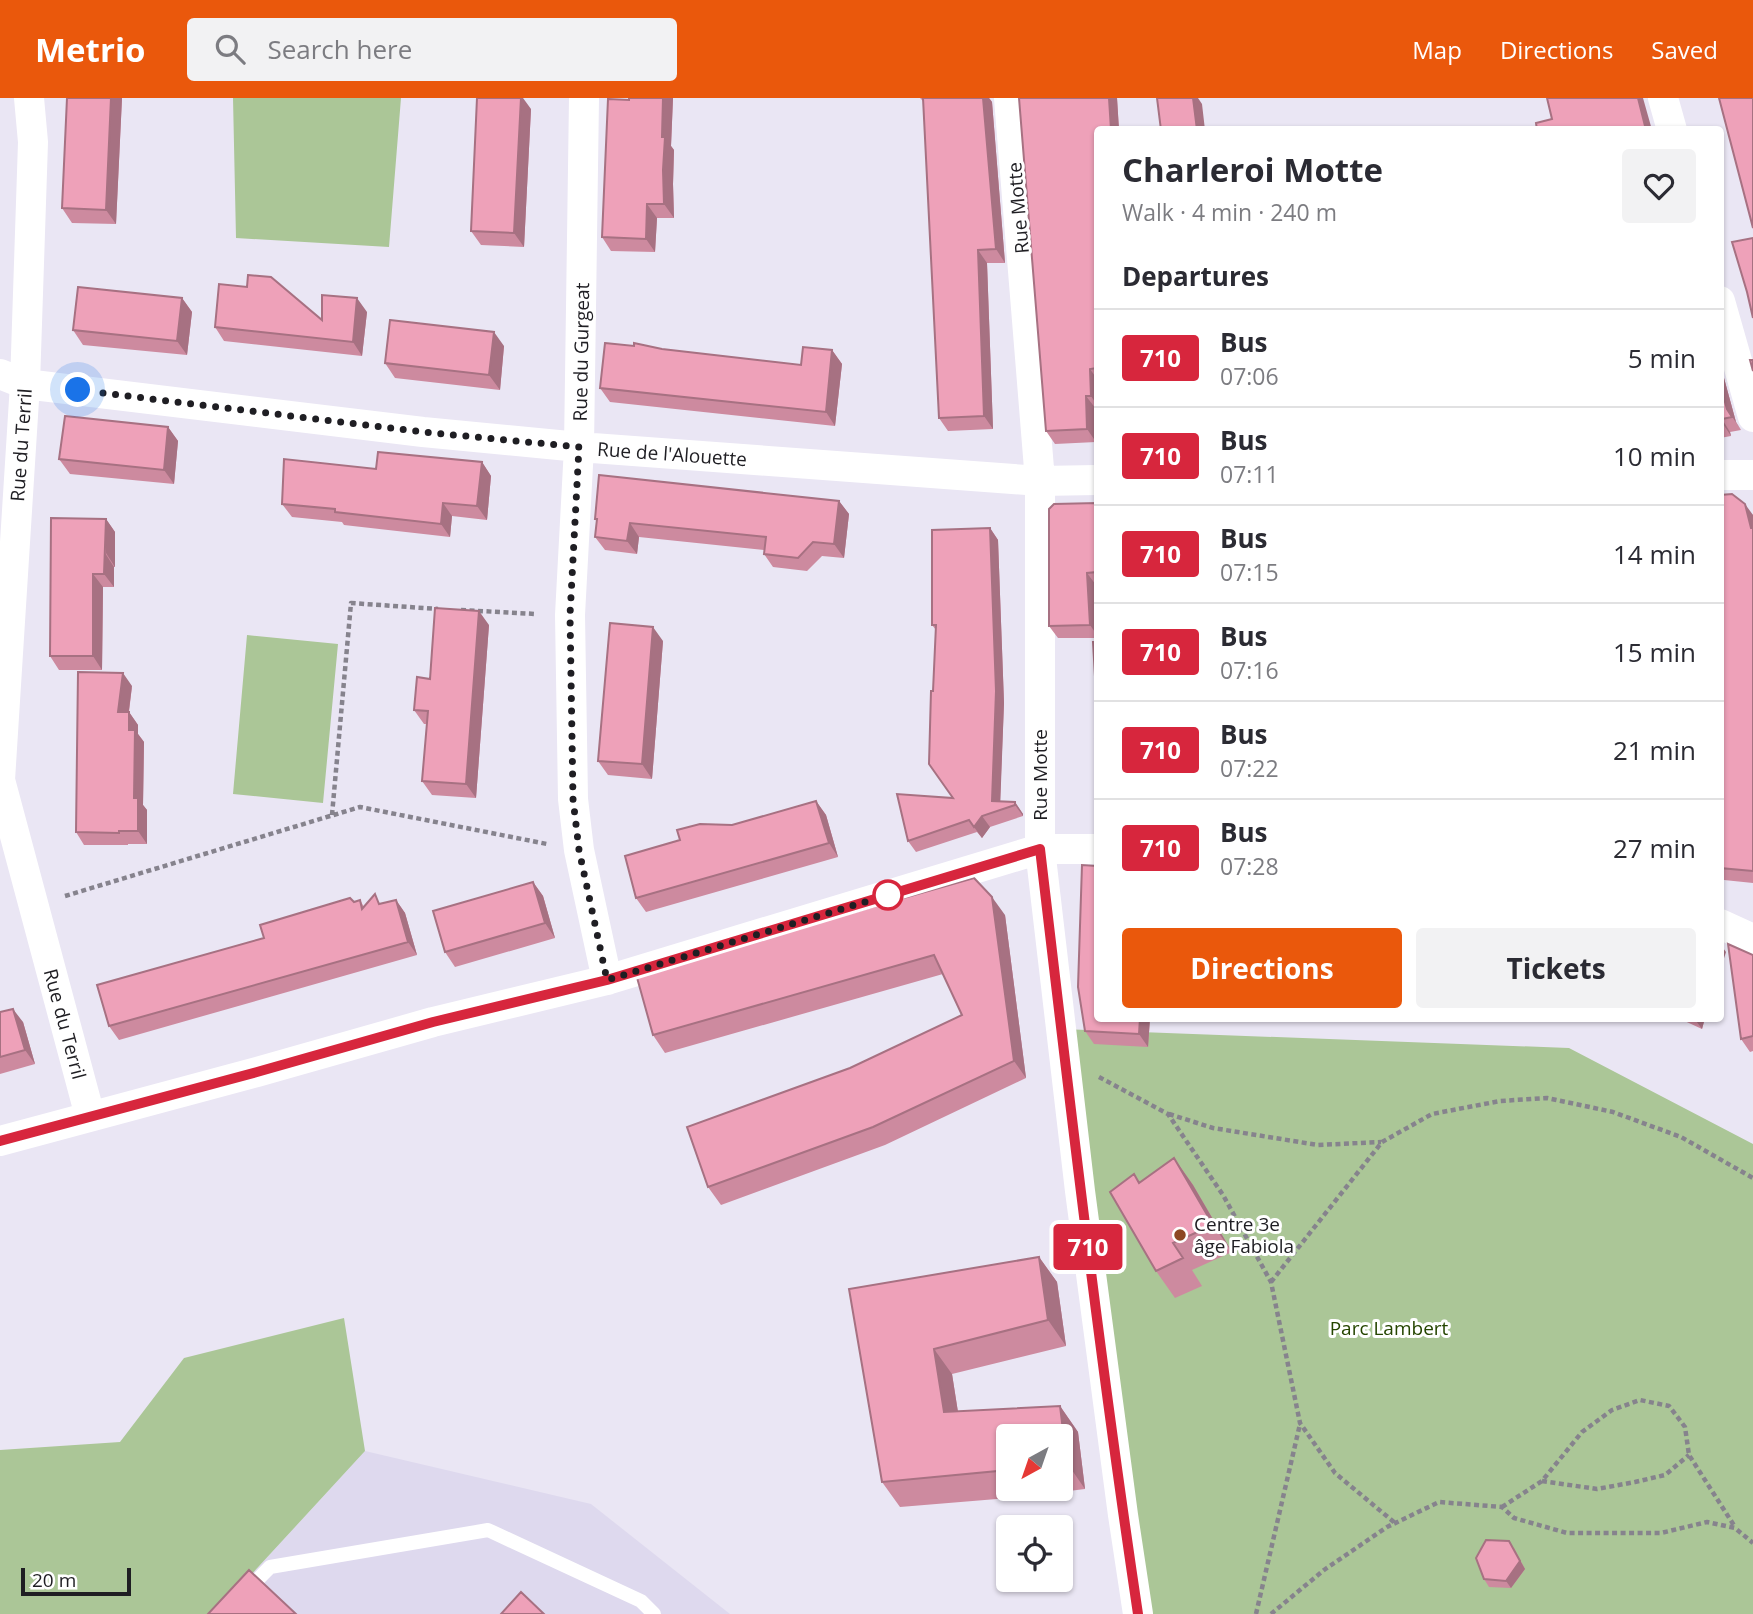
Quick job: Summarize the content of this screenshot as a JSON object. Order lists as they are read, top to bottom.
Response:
{
  "streets": {
    "street": [
      "Rue Motte",
      "Rue du Gurgeat",
      "Rue du Terril",
      "Rue de l'Alouette"
    ]
  },
  "crossings": [
    ["Rue Motte", "Rue de l'Alouette"],
    ["Rue du Gurgeat", "Rue de l'Alouette"],
    ["Rue du Terril", "Rue de l'Alouette"]
  ],
  "parks": ["Parc Lambert"],
  "places": ["Centre 3e âge Fabiola"],
  "lines": ["bus line 710"],
  "scale_bar": "20 m",
  "north": "bottom left",
  "page": {
    "header": "Metrio",
    "search": "Search here",
    "nav": ["Map", "Directions", "Saved"],
    "on_map": "710",
    "heading": [
      ["Charleroi Motte", "Walk · 4 min · 240 m"],
      "Departures"
    ],
    "list": [
      {
        "mark": "710",
        "name": "Bus",
        "note": "07:06",
        "value": "5 min"
      },
      {
        "mark": "710",
        "name": "Bus",
        "note": "07:11",
        "value": "10 min"
      },
      {
        "mark": "710",
        "name": "Bus",
        "note": "07:15",
        "value": "14 min"
      },
      {
        "mark": "710",
        "name": "Bus",
        "note": "07:16",
        "value": "15 min"
      },
      {
        "mark": "710",
        "name": "Bus",
        "note": "07:22",
        "value": "21 min"
      },
      {
        "mark": "710",
        "name": "Bus",
        "note": "07:28",
        "value": "27 min"
      }
    ],
    "buttons": ["Directions", "Tickets"],
    "scale": "20 m"
  }
}
